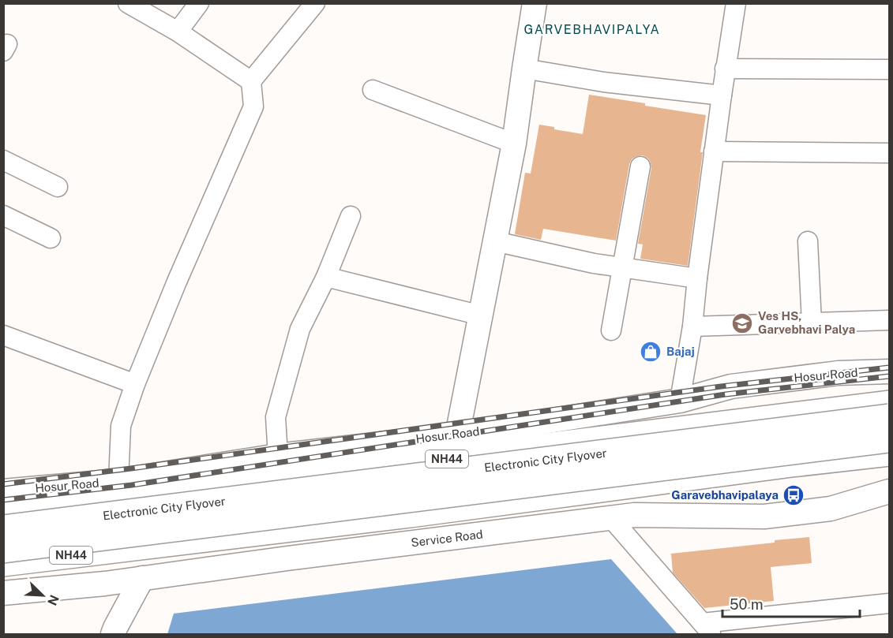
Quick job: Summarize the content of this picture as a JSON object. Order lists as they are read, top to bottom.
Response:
{
  "streets": {
    "highway": ["Hosur Road", "NH44", "Electronic City Flyover"],
    "street": ["Service Road"]
  },
  "districts": ["GARVEBHAVIPALYA"],
  "places": {
    "school or university": ["Ves HS, Garvebhavi Palya"],
    "shop": ["Bajaj"],
    "bus stop": ["Garavebhavipalaya"]
  },
  "scale_bar": "50 m",
  "north": "bottom right"
}
